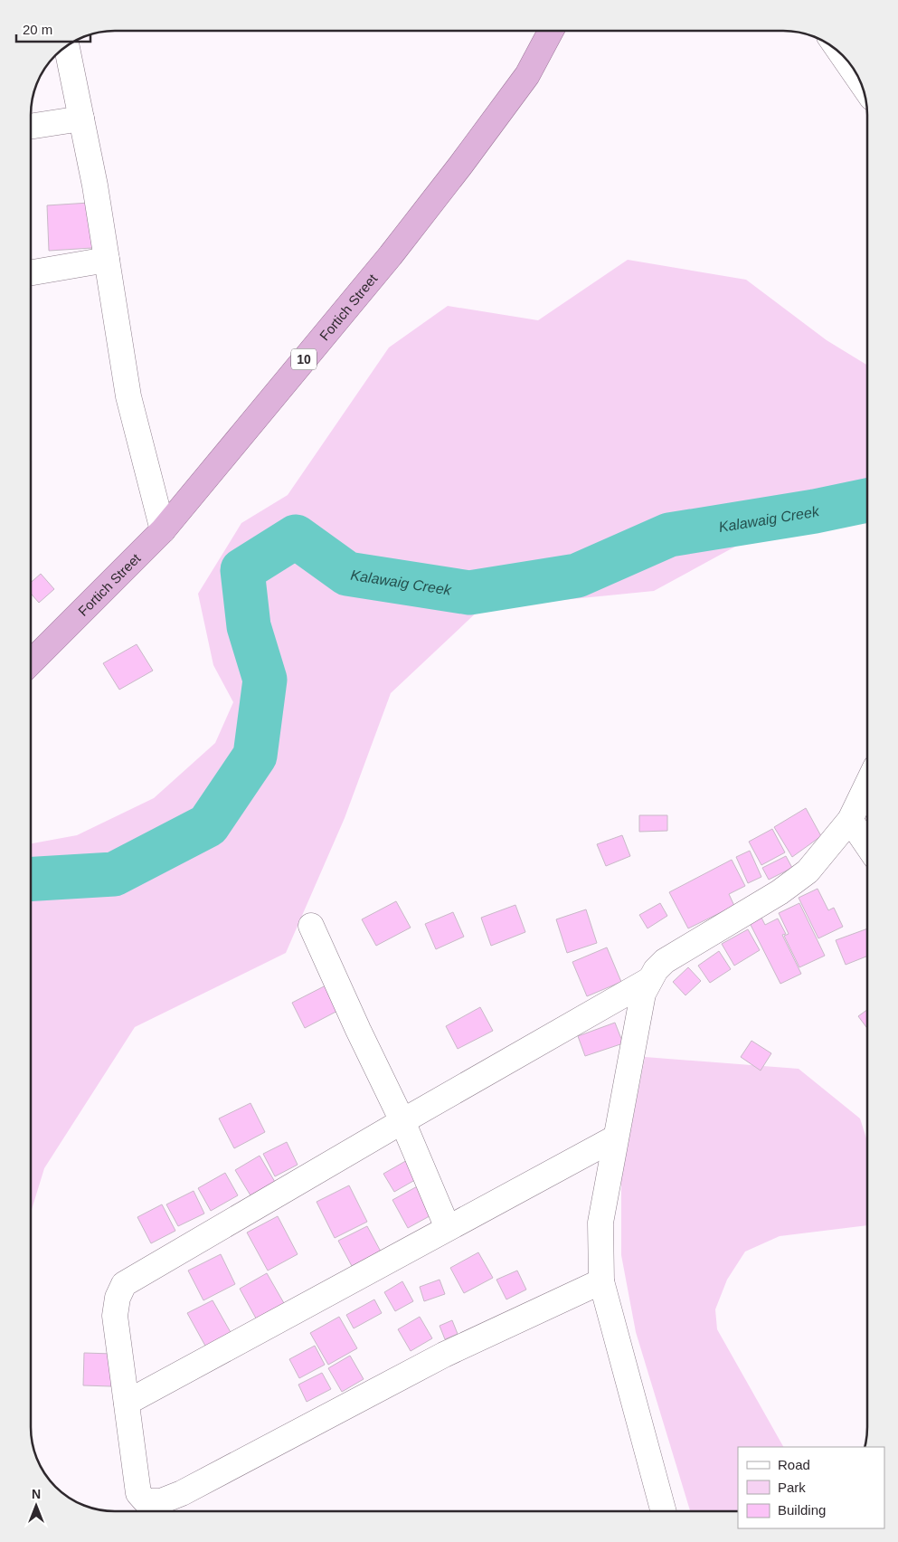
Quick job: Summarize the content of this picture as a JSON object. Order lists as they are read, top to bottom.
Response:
{
  "streets": {
    "highway": ["Fortich Street", "10"]
  },
  "water": ["Kalawaig Creek"],
  "legend": ["Road", "Park", "Building"],
  "scale_bar": "20 m",
  "north": "top"
}
